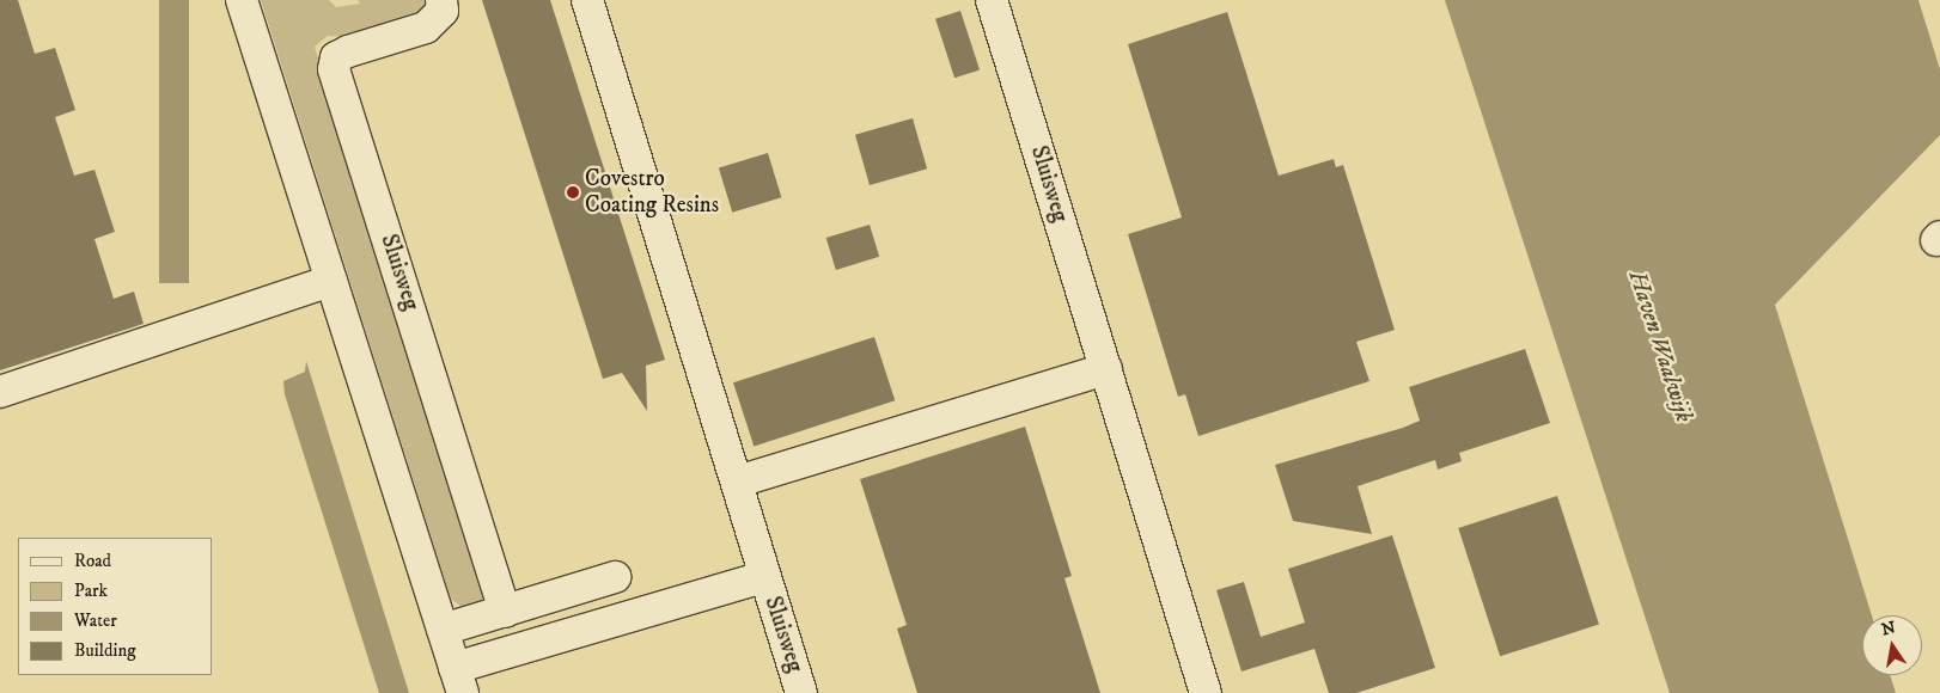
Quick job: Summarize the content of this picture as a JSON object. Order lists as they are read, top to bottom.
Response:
{
  "streets": {
    "street": ["Sluisweg"]
  },
  "water": ["Haven Waalwijk"],
  "places": ["Covestro Coating Resins"],
  "legend": [
    "Road",
    "Park",
    "Water",
    "Building"
  ],
  "north": "top"
}
